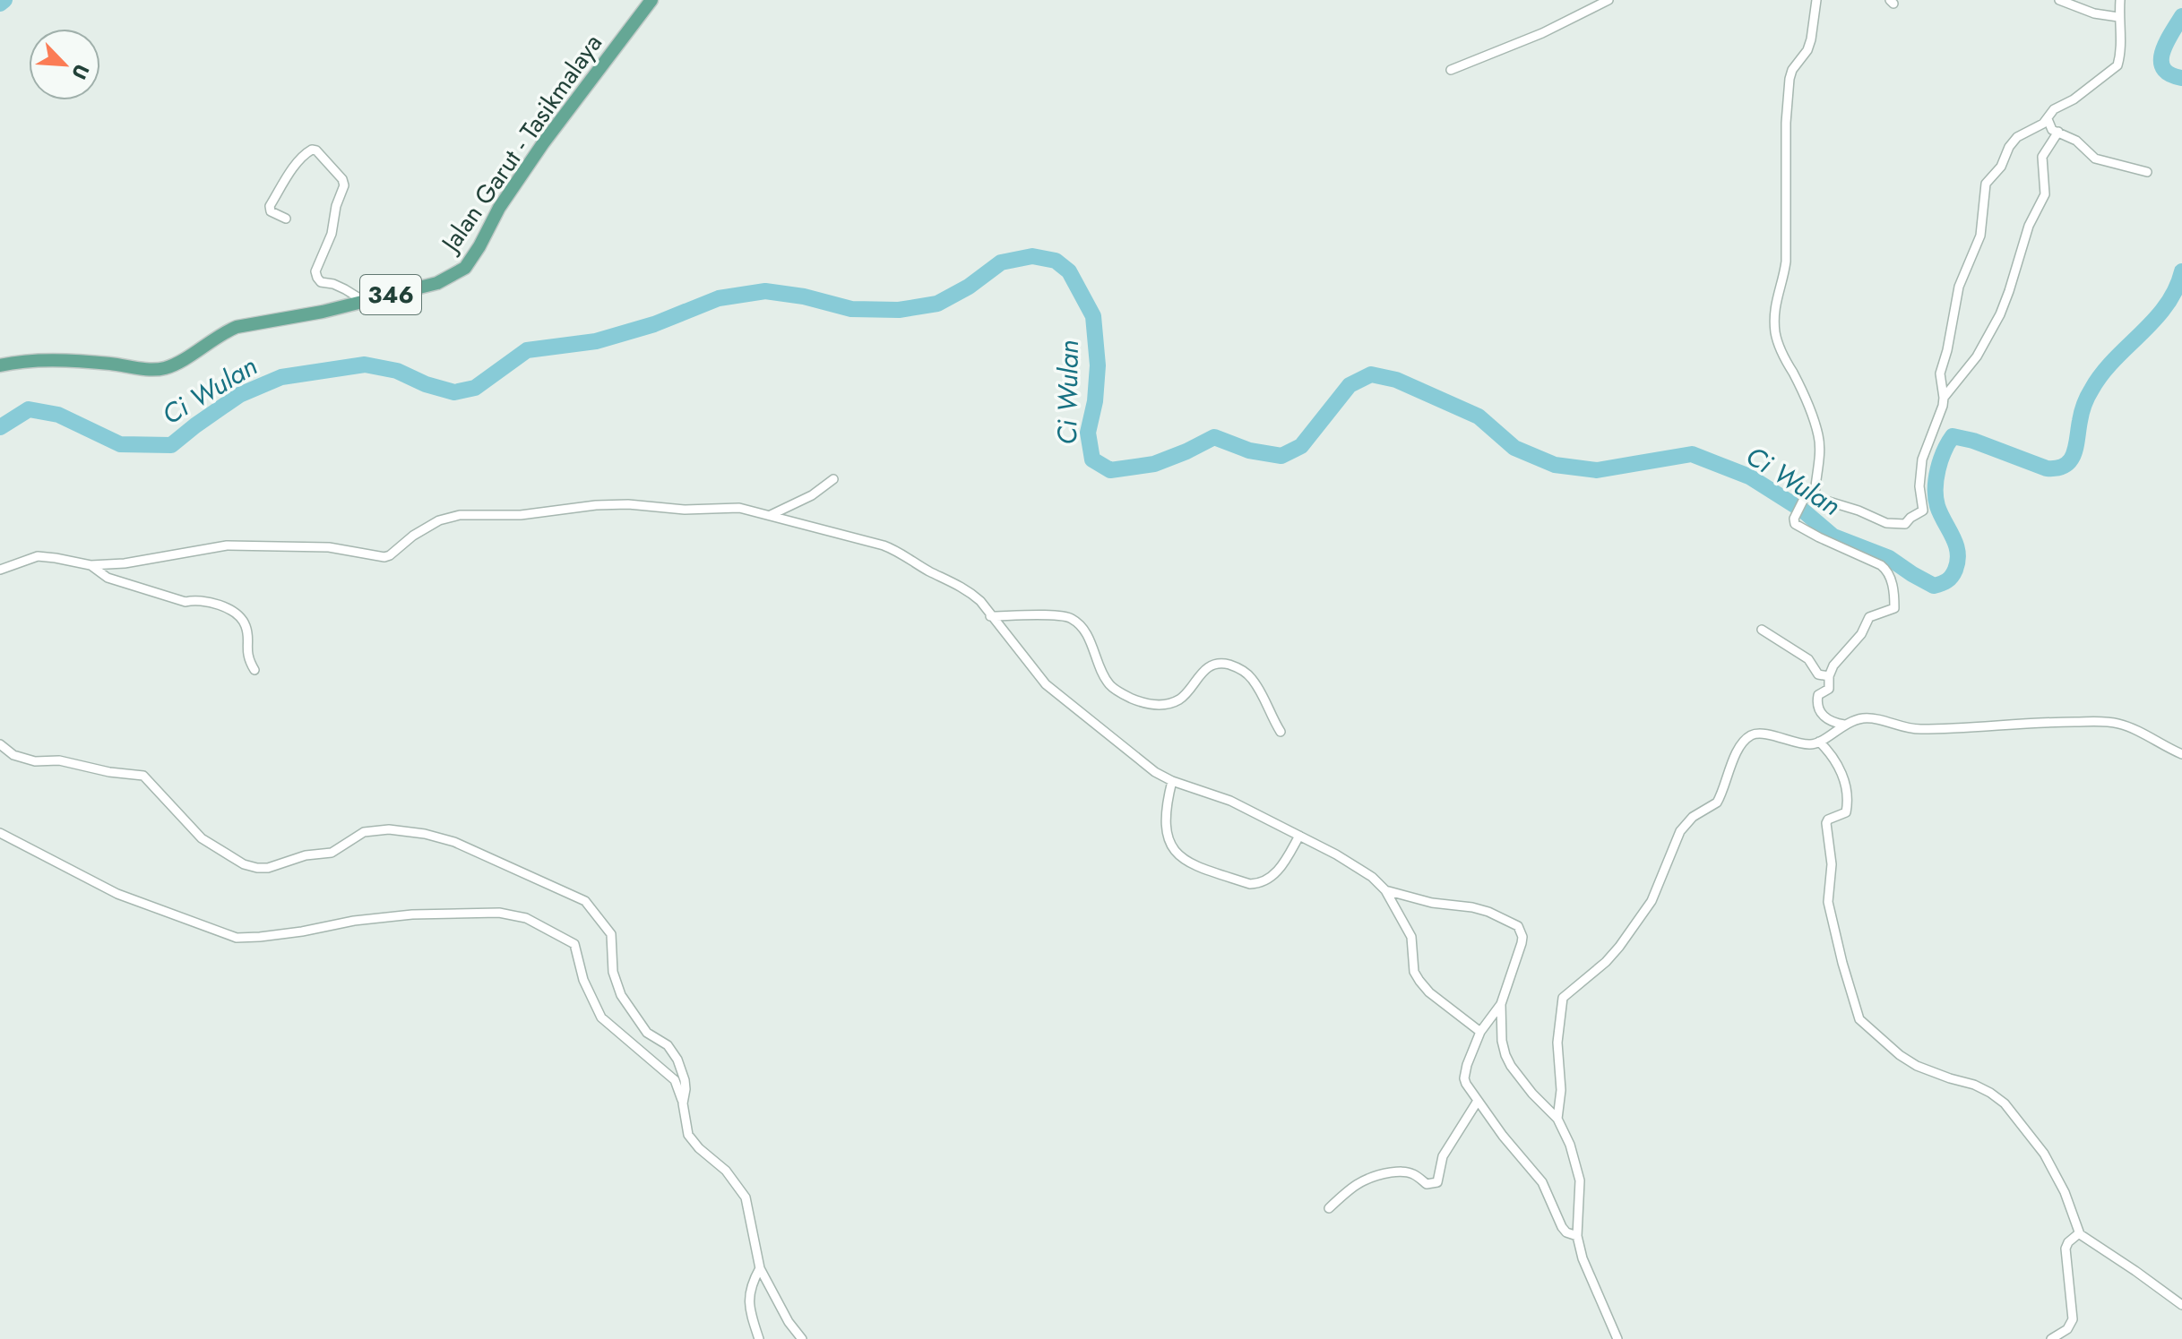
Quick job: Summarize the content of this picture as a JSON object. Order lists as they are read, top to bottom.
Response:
{
  "streets": {
    "main road": ["Jalan Garut - Tasikmalaya", "346"]
  },
  "water": ["Ci Wulan"],
  "north": "bottom right"
}
